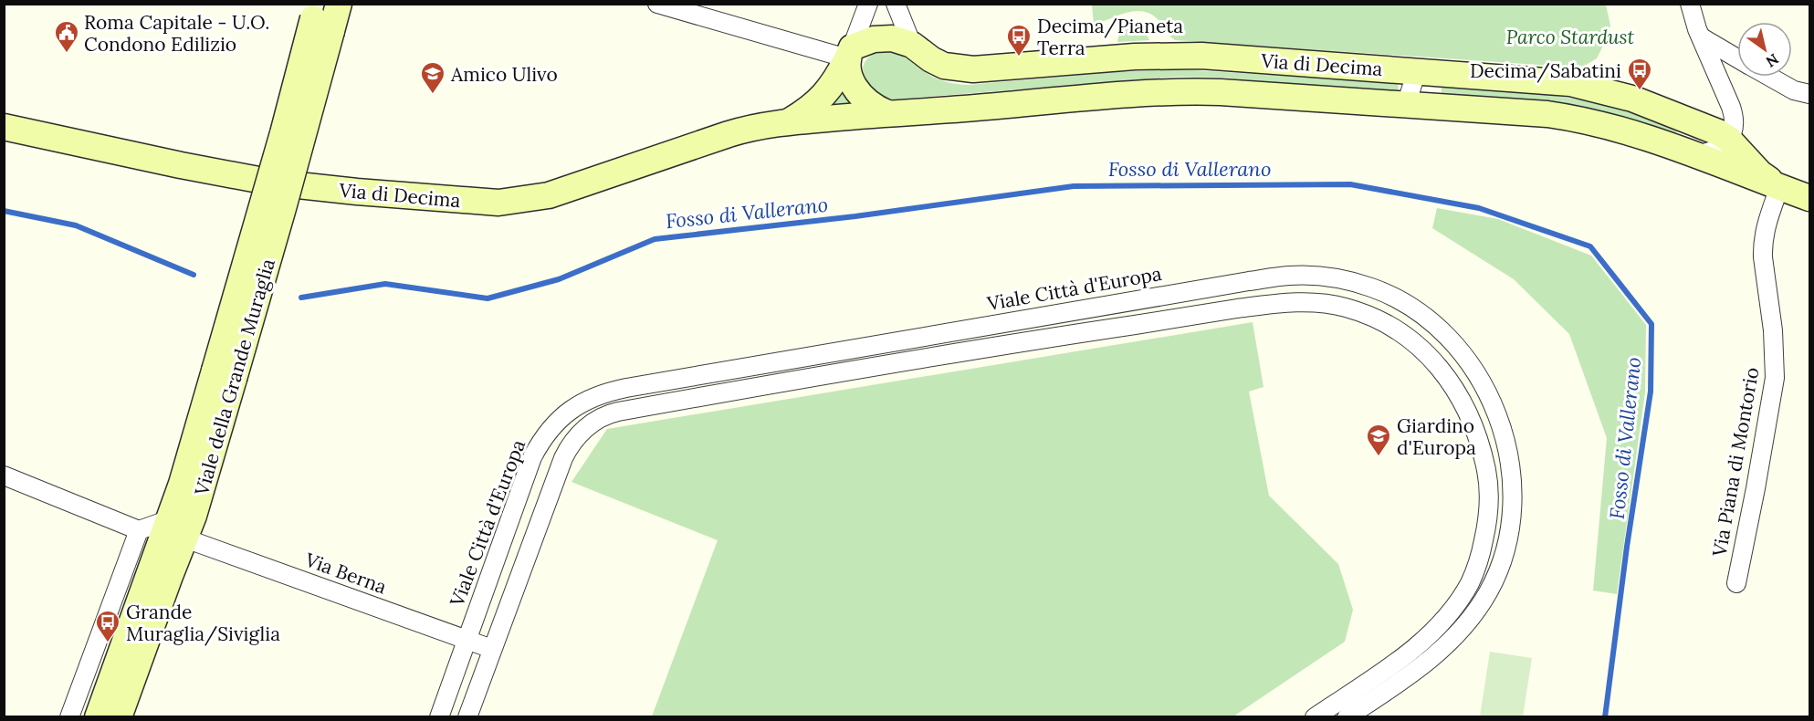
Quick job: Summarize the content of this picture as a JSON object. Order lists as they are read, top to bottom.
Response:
{
  "streets": {
    "street": [
      "Via di Decima",
      "Viale Città d'Europa",
      "Viale della Grande Muraglia",
      "Via Piana di Montorio",
      "Via Berna"
    ]
  },
  "crossings": [
    ["Via di Decima", "Via Piana di Montorio"],
    ["Viale Città d'Europa", "Via Berna"],
    ["Viale della Grande Muraglia", "Via Berna"]
  ],
  "water": ["Fosso di Vallerano"],
  "parks": ["Parco Stardust"],
  "places": {
    "public building": ["Roma Capitale - U.O. Condono Edilizio"],
    "bus stop": ["Decima/Pianeta Terra", "Decima/Sabatini", "Grande Muraglia/Siviglia"],
    "school or university": ["Amico Ulivo", "Giardino d'Europa"]
  },
  "north": "bottom right"
}
